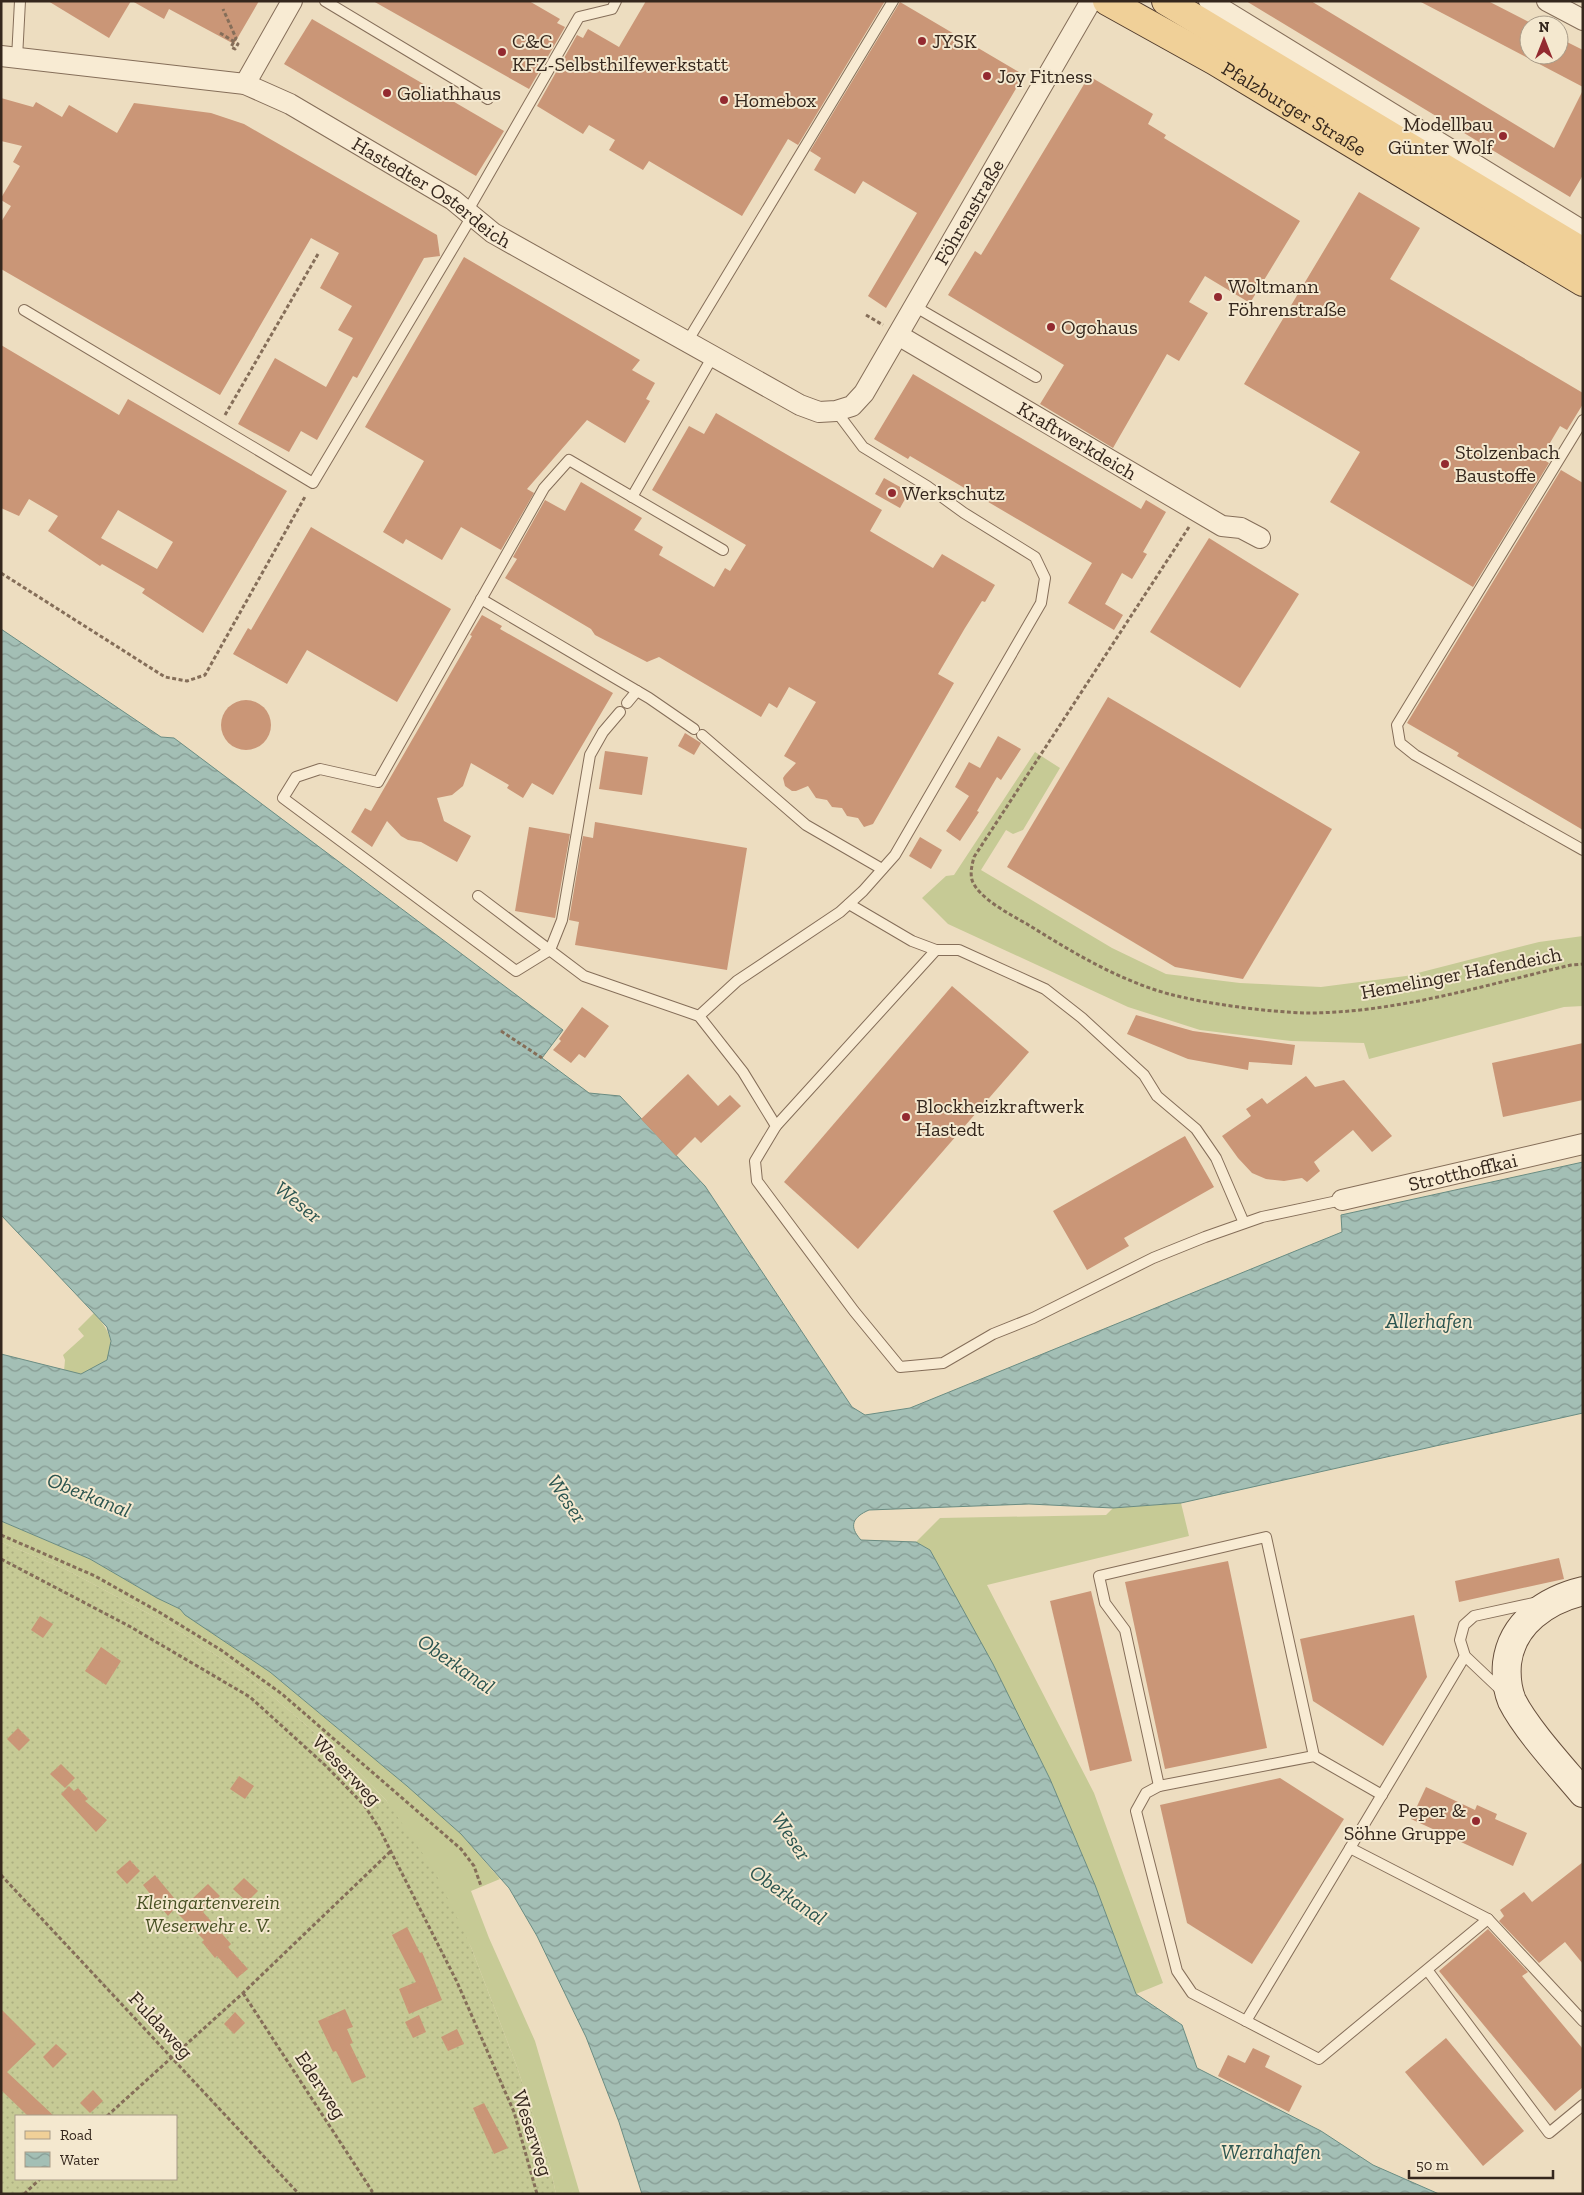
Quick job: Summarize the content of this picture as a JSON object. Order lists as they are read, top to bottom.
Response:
{
  "streets": {
    "main road": ["Pfalzburger Straße"],
    "street": [
      "Hastedter Osterdeich",
      "Föhrenstraße",
      "Kraftwerkdeich",
      "Strotthoffkai"
    ],
    "path": [
      "Hemelinger Hafendeich",
      "Weserweg",
      "Fuldaweg",
      "Ederweg"
    ]
  },
  "crossings": [
    ["Hastedter Osterdeich", "Föhrenstraße"],
    ["Föhrenstraße", "Kraftwerkdeich"],
    ["Kraftwerkdeich", "Hemelinger Hafendeich"]
  ],
  "water": [
    "Weser",
    "Allerhafen",
    "Oberkanal",
    "Werrahafen"
  ],
  "parks": ["Kleingartenverein Weserwehr e. V."],
  "places": [
    "JYSK",
    "C&C KFZ-Selbsthilfewerkstatt",
    "Joy Fitness",
    "Goliathhaus",
    "Homebox",
    "Modellbau Günter Wolf",
    "Woltmann Föhrenstraße",
    "Ogohaus",
    "Stolzenbach Baustoffe",
    "Werkschutz",
    "Blockheizkraftwerk Hastedt",
    "Peper & Söhne Gruppe"
  ],
  "legend": ["Road", "Water"],
  "scale_bar": "50 m",
  "north": "top"
}
